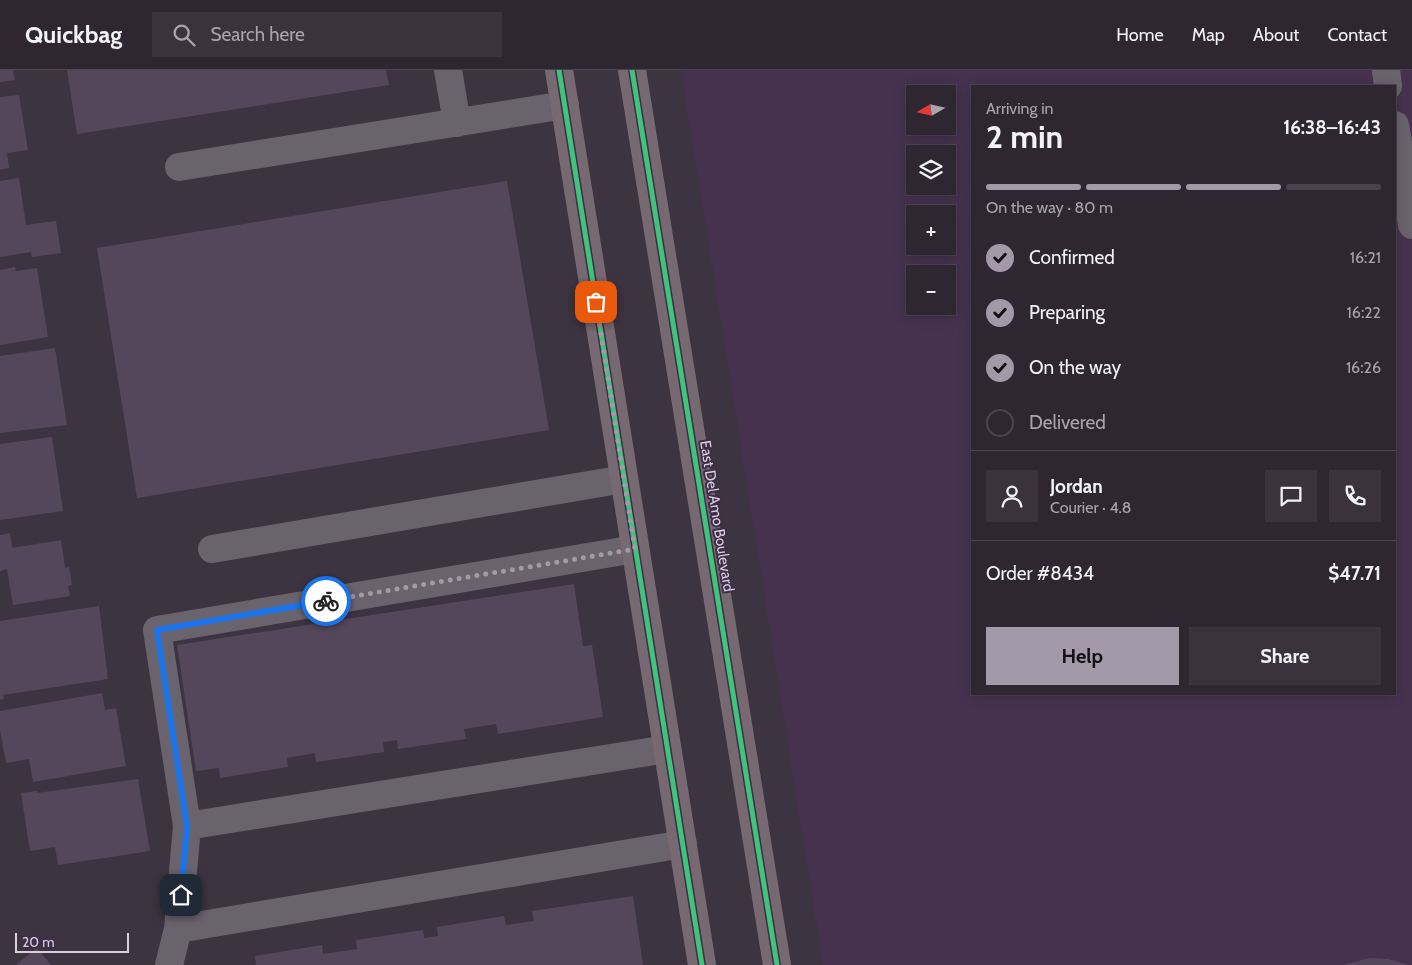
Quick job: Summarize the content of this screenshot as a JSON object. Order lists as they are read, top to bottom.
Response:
{
  "streets": {
    "main road": ["East Del Amo Boulevard"]
  },
  "scale_bar": "20 m",
  "north": "left",
  "page": {
    "header": "Quickbag",
    "search": "Search here",
    "nav": [
      "Home",
      "Map",
      "About",
      "Contact"
    ],
    "map_buttons": ["+", "−"],
    "heading": ["2 min", "Arriving in", "16:38–16:43"],
    "panel": [
      "Jordan",
      "Courier · 4.8",
      "Order #8434",
      "$47.71"
    ],
    "bar": "On the way · 80 m",
    "list": [
      ["Confirmed", "16:21"],
      ["Preparing", "16:22"],
      ["On the way", "16:26"],
      "Delivered"
    ],
    "buttons": ["Help", "Share"],
    "scale": "20 m"
  }
}
